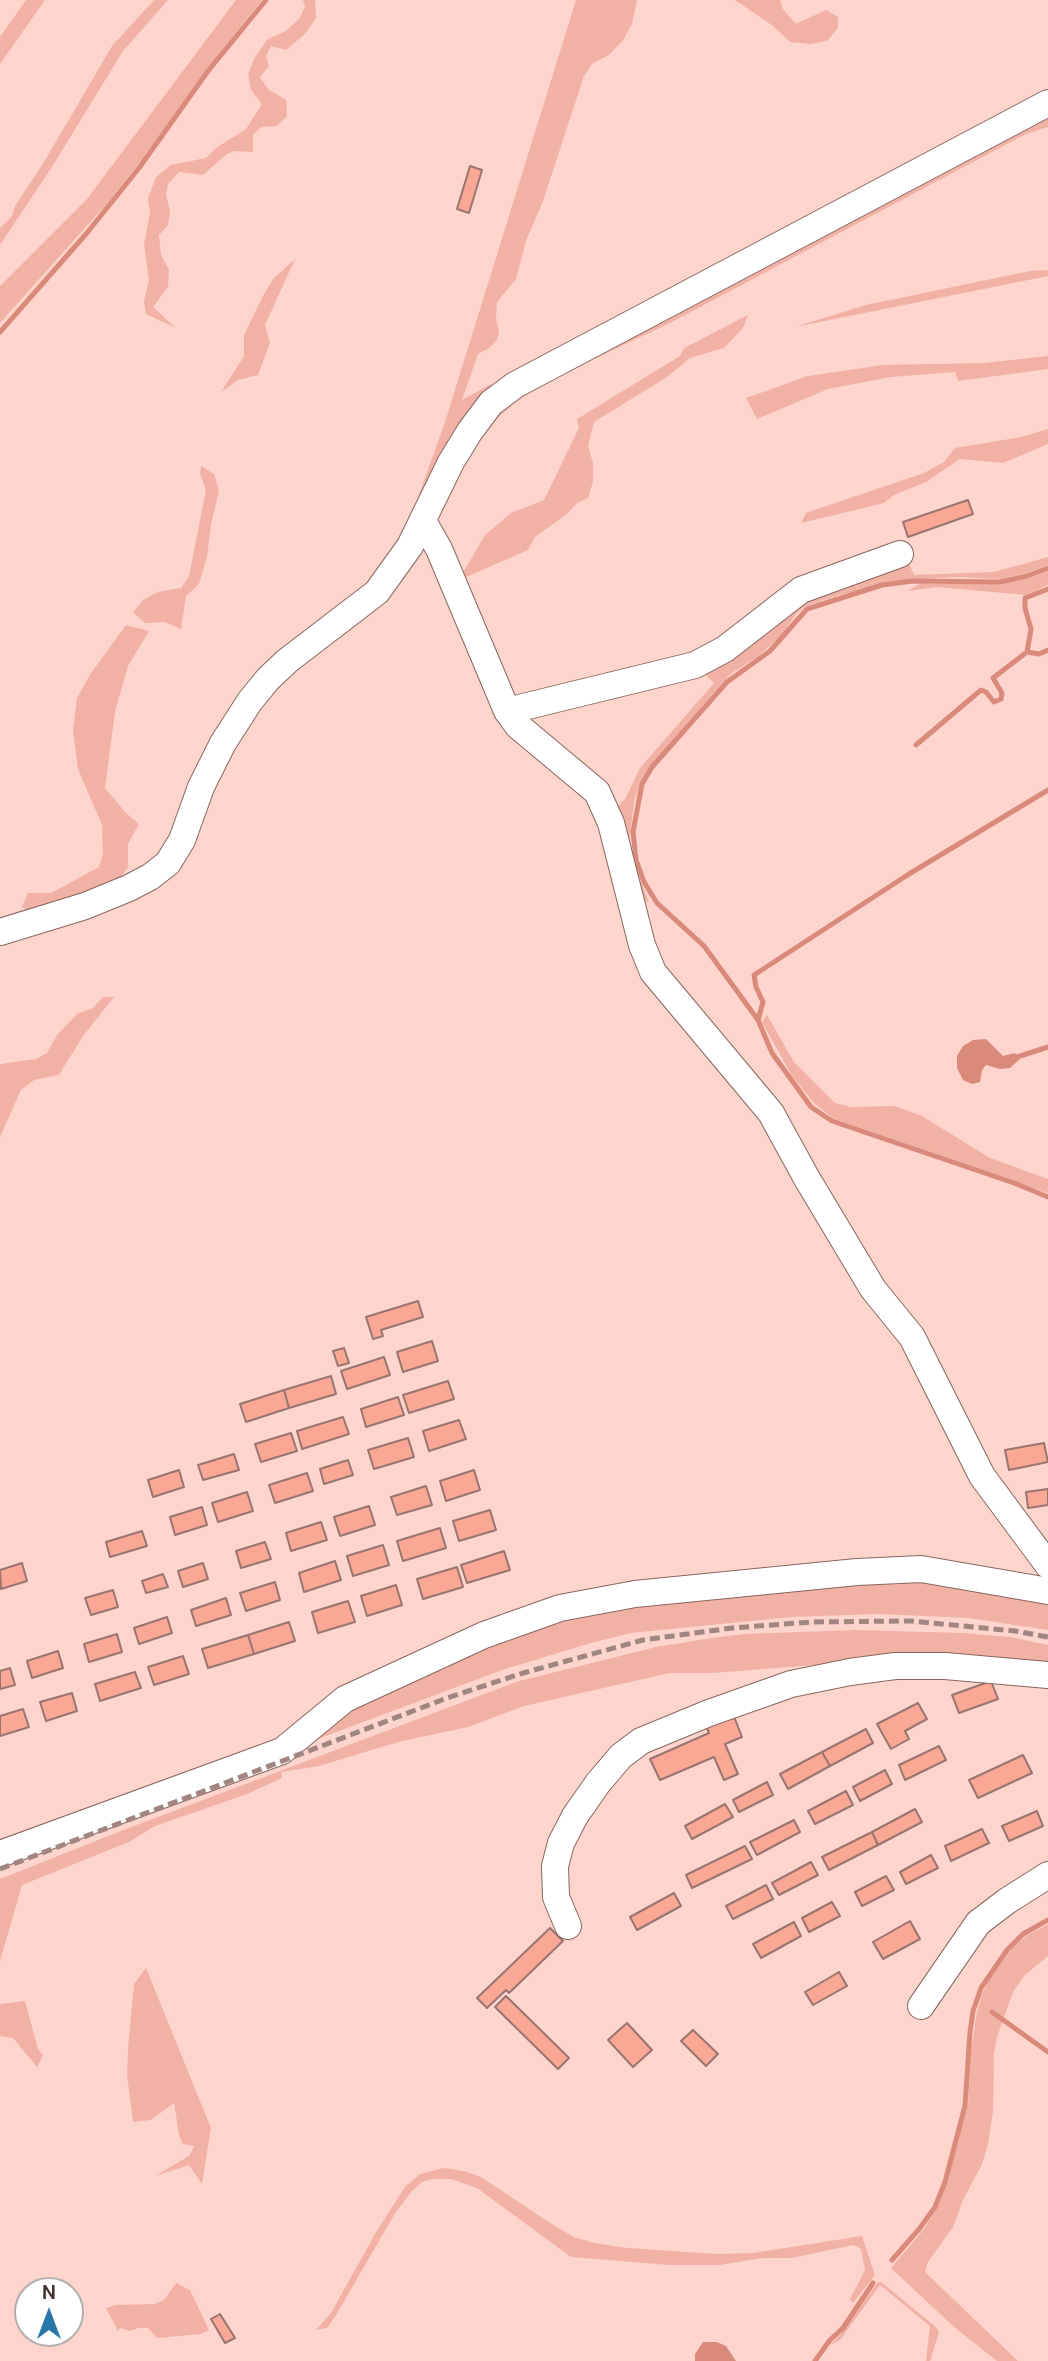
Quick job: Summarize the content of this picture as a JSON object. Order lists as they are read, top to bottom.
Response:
{
  "north": "top"
}
